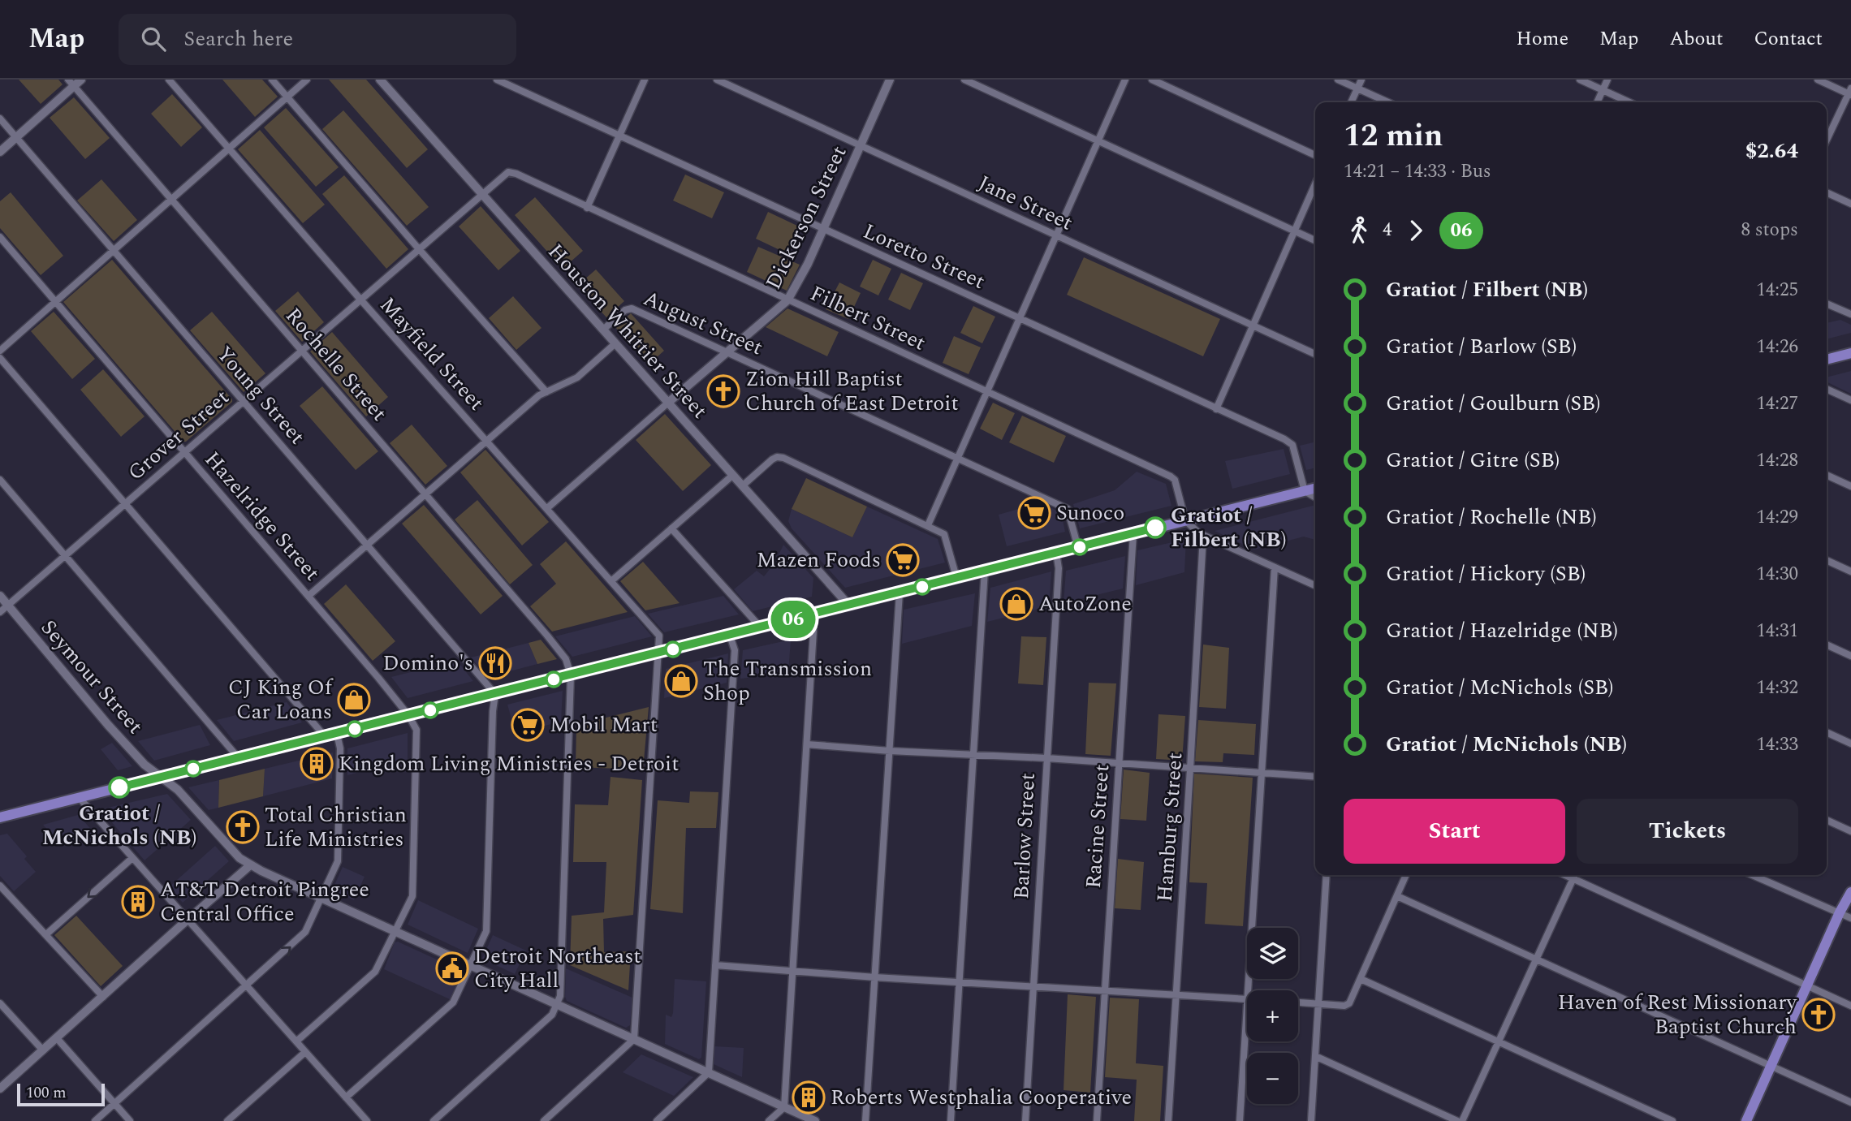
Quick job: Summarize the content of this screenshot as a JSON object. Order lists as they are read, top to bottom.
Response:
{
  "streets": {
    "street": [
      "Jane Street",
      "Dickerson Street",
      "Loretto Street",
      "Filbert Street",
      "August Street",
      "Houston Whittier Street",
      "Mayfield Street",
      "Rochelle Street",
      "Young Street",
      "Grover Street",
      "Hazelridge Street",
      "Seymour Street",
      "Racine Street",
      "Hamburg Street",
      "Barlow Street"
    ]
  },
  "crossings": [
    ["Jane Street", "Dickerson Street"],
    ["Dickerson Street", "Loretto Street"],
    ["Dickerson Street", "Filbert Street"],
    ["Dickerson Street", "August Street"],
    ["Dickerson Street", "Houston Whittier Street"],
    ["Dickerson Street", "Mayfield Street"],
    ["Filbert Street", "Houston Whittier Street"],
    ["Filbert Street", "Grover Street"],
    ["August Street", "Houston Whittier Street"],
    ["Houston Whittier Street", "Grover Street"],
    ["Mayfield Street", "Grover Street"],
    ["Mayfield Street", "Seymour Street"],
    ["Rochelle Street", "Grover Street"],
    ["Young Street", "Grover Street"],
    ["Grover Street", "Hazelridge Street"],
    ["Grover Street", "Seymour Street"]
  ],
  "places": {
    "church": ["Zion Hill Baptist Church of East Detroit", "Total Christian Life Ministries", "Haven of Rest Missionary Baptist Church"],
    "supermarket": ["Sunoco", "Mazen Foods", "Mobil Mart"],
    "other": ["Gratiot / Filbert (NB)", "Gratiot / McNichols (NB)"],
    "shop": ["AutoZone", "The Transmission Shop", "CJ King Of Car Loans"],
    "restaurant": ["Domino's"],
    "building": ["Kingdom Living Ministries - Detroit", "AT&T Detroit Pingree Central Office", "Roberts Westphalia Cooperative"],
    "public building": ["Detroit Northeast City Hall"]
  },
  "lines": ["bus line 06"],
  "scale_bar": "100 m",
  "page": {
    "header": "Map",
    "search": "Search here",
    "nav": [
      "Home",
      "Map",
      "About",
      "Contact"
    ],
    "on_map": "06",
    "heading": ["12 min", "14:21 – 14:33 · Bus", "$2.64"],
    "legs": ["4", "06", "8 stops"],
    "list": [
      {
        "name": "Gratiot / Filbert (NB)",
        "value": "14:25"
      },
      {
        "name": "Gratiot / Barlow (SB)",
        "value": "14:26"
      },
      {
        "name": "Gratiot / Goulburn (SB)",
        "value": "14:27"
      },
      {
        "name": "Gratiot / Gitre (SB)",
        "value": "14:28"
      },
      {
        "name": "Gratiot / Rochelle (NB)",
        "value": "14:29"
      },
      {
        "name": "Gratiot / Hickory (SB)",
        "value": "14:30"
      },
      {
        "name": "Gratiot / Hazelridge (NB)",
        "value": "14:31"
      },
      {
        "name": "Gratiot / McNichols (SB)",
        "value": "14:32"
      },
      {
        "name": "Gratiot / McNichols (NB)",
        "value": "14:33"
      }
    ],
    "buttons": ["Start", "Tickets"],
    "map_buttons": ["+", "−"],
    "scale": "100 m"
  }
}
